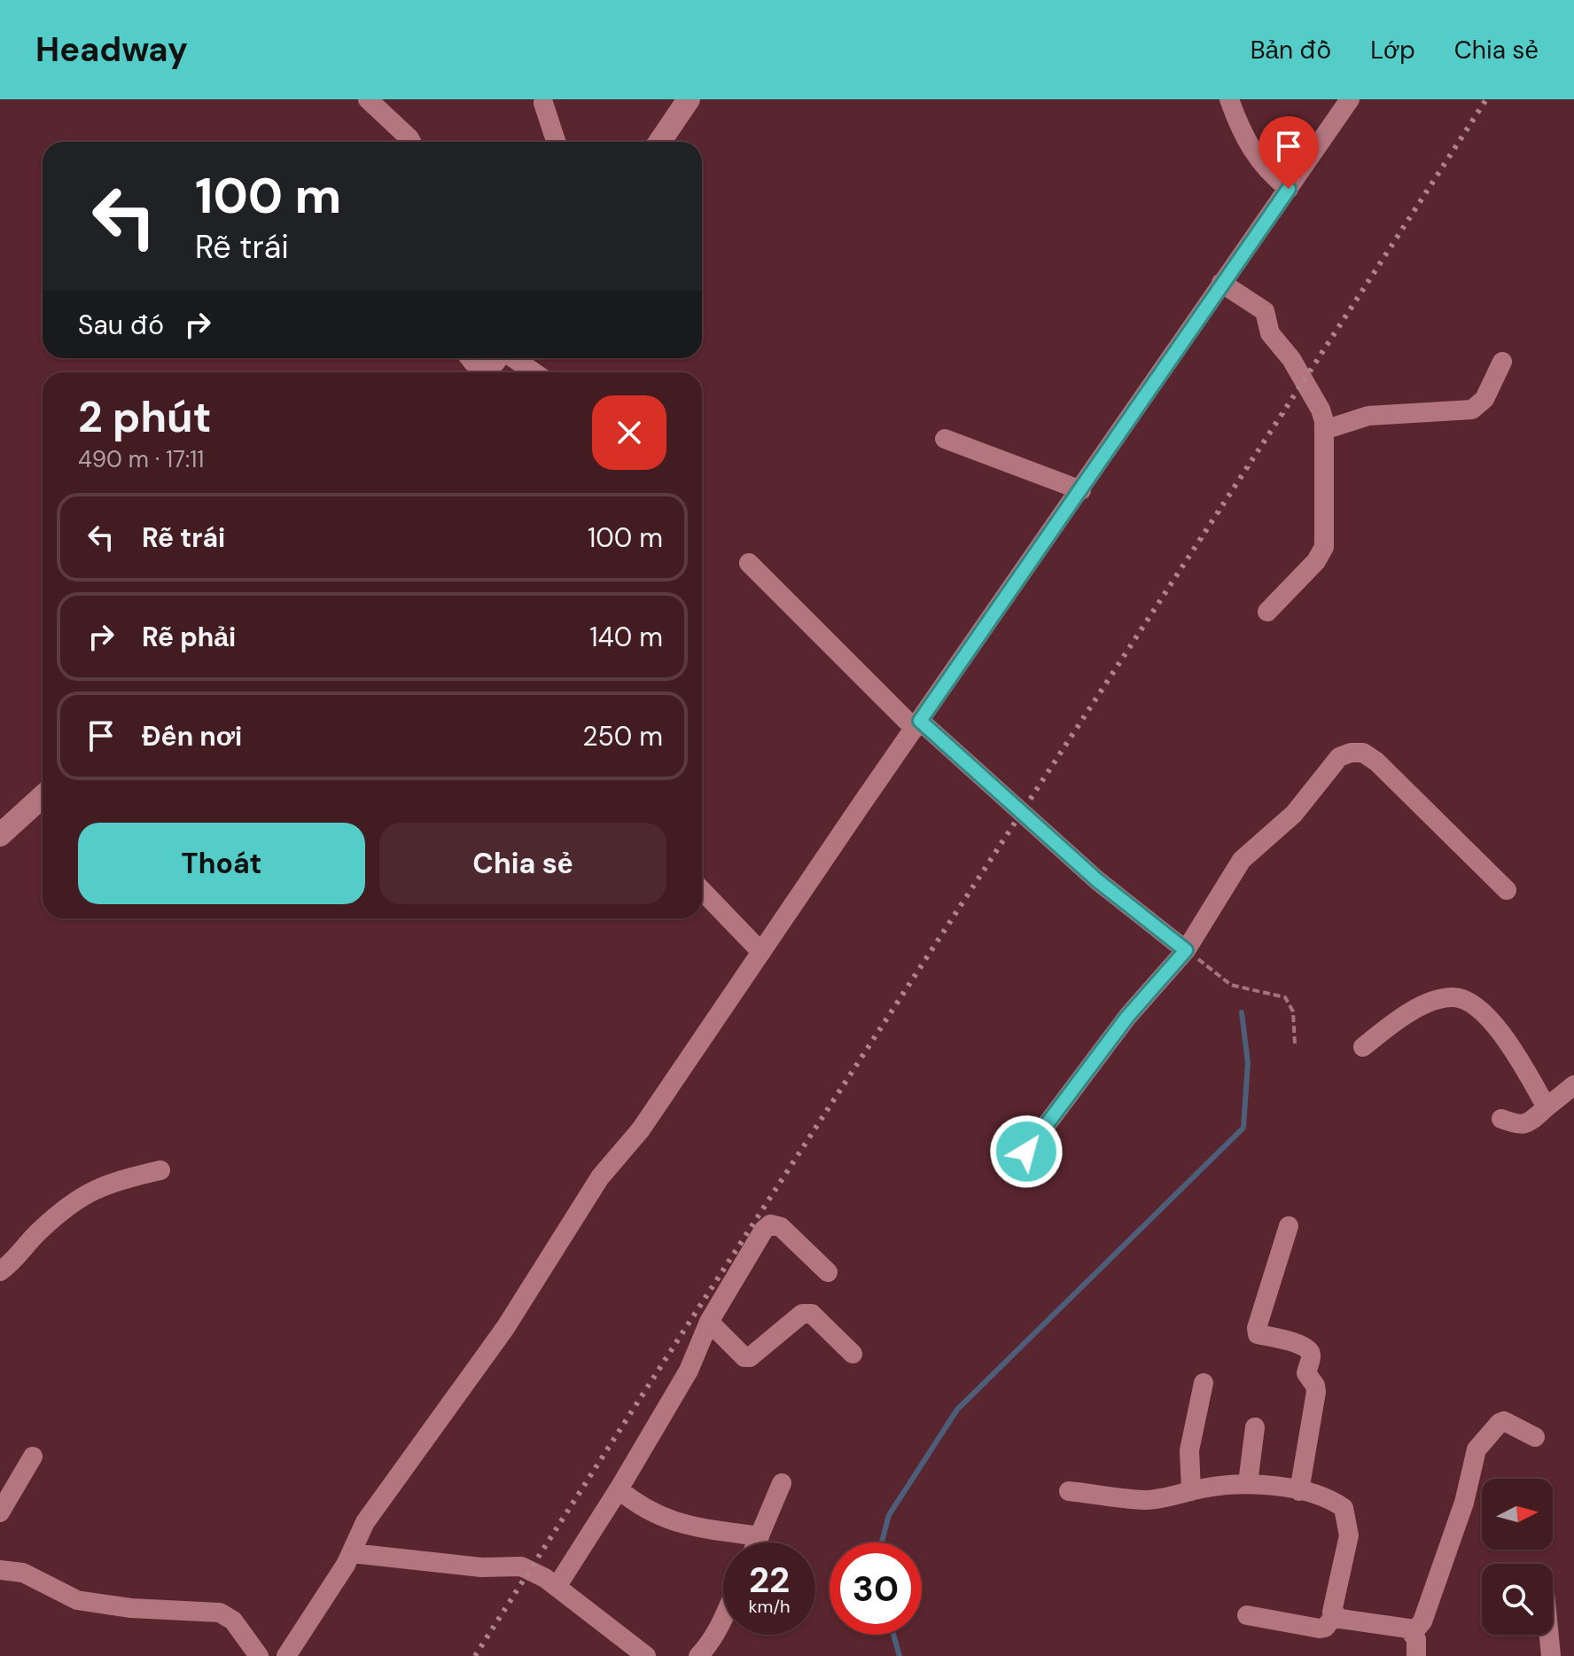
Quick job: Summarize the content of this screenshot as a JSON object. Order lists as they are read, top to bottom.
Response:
{
  "north": "right",
  "page": {
    "header": "Headway",
    "nav": ["Bản đồ", "Lớp", "Chia sẻ"],
    "turn": ["100 m", "Rẽ trái"],
    "then": "Sau đó",
    "heading": ["2 phút", "490 m · 17:11"],
    "list": [
      {
        "name": "Rẽ trái",
        "value": "100 m"
      },
      {
        "name": "Rẽ phải",
        "value": "140 m"
      },
      {
        "name": "Đến nơi",
        "value": "250 m"
      }
    ],
    "buttons": ["Thoát", "Chia sẻ"],
    "speed": "22 km/h",
    "limit": "30"
  }
}
